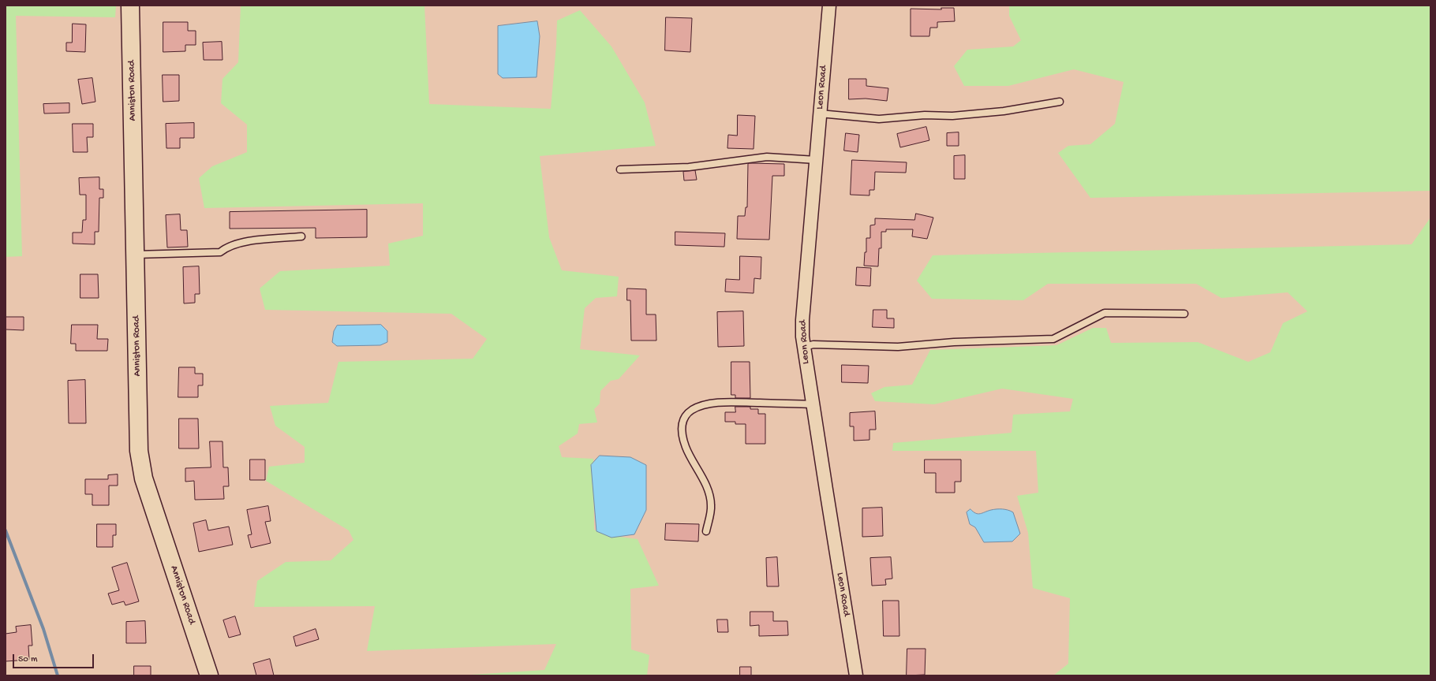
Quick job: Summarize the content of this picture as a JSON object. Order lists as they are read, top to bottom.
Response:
{
  "streets": {
    "street": ["Leon Road", "Anniston Road"]
  },
  "scale_bar": "50 m"
}
